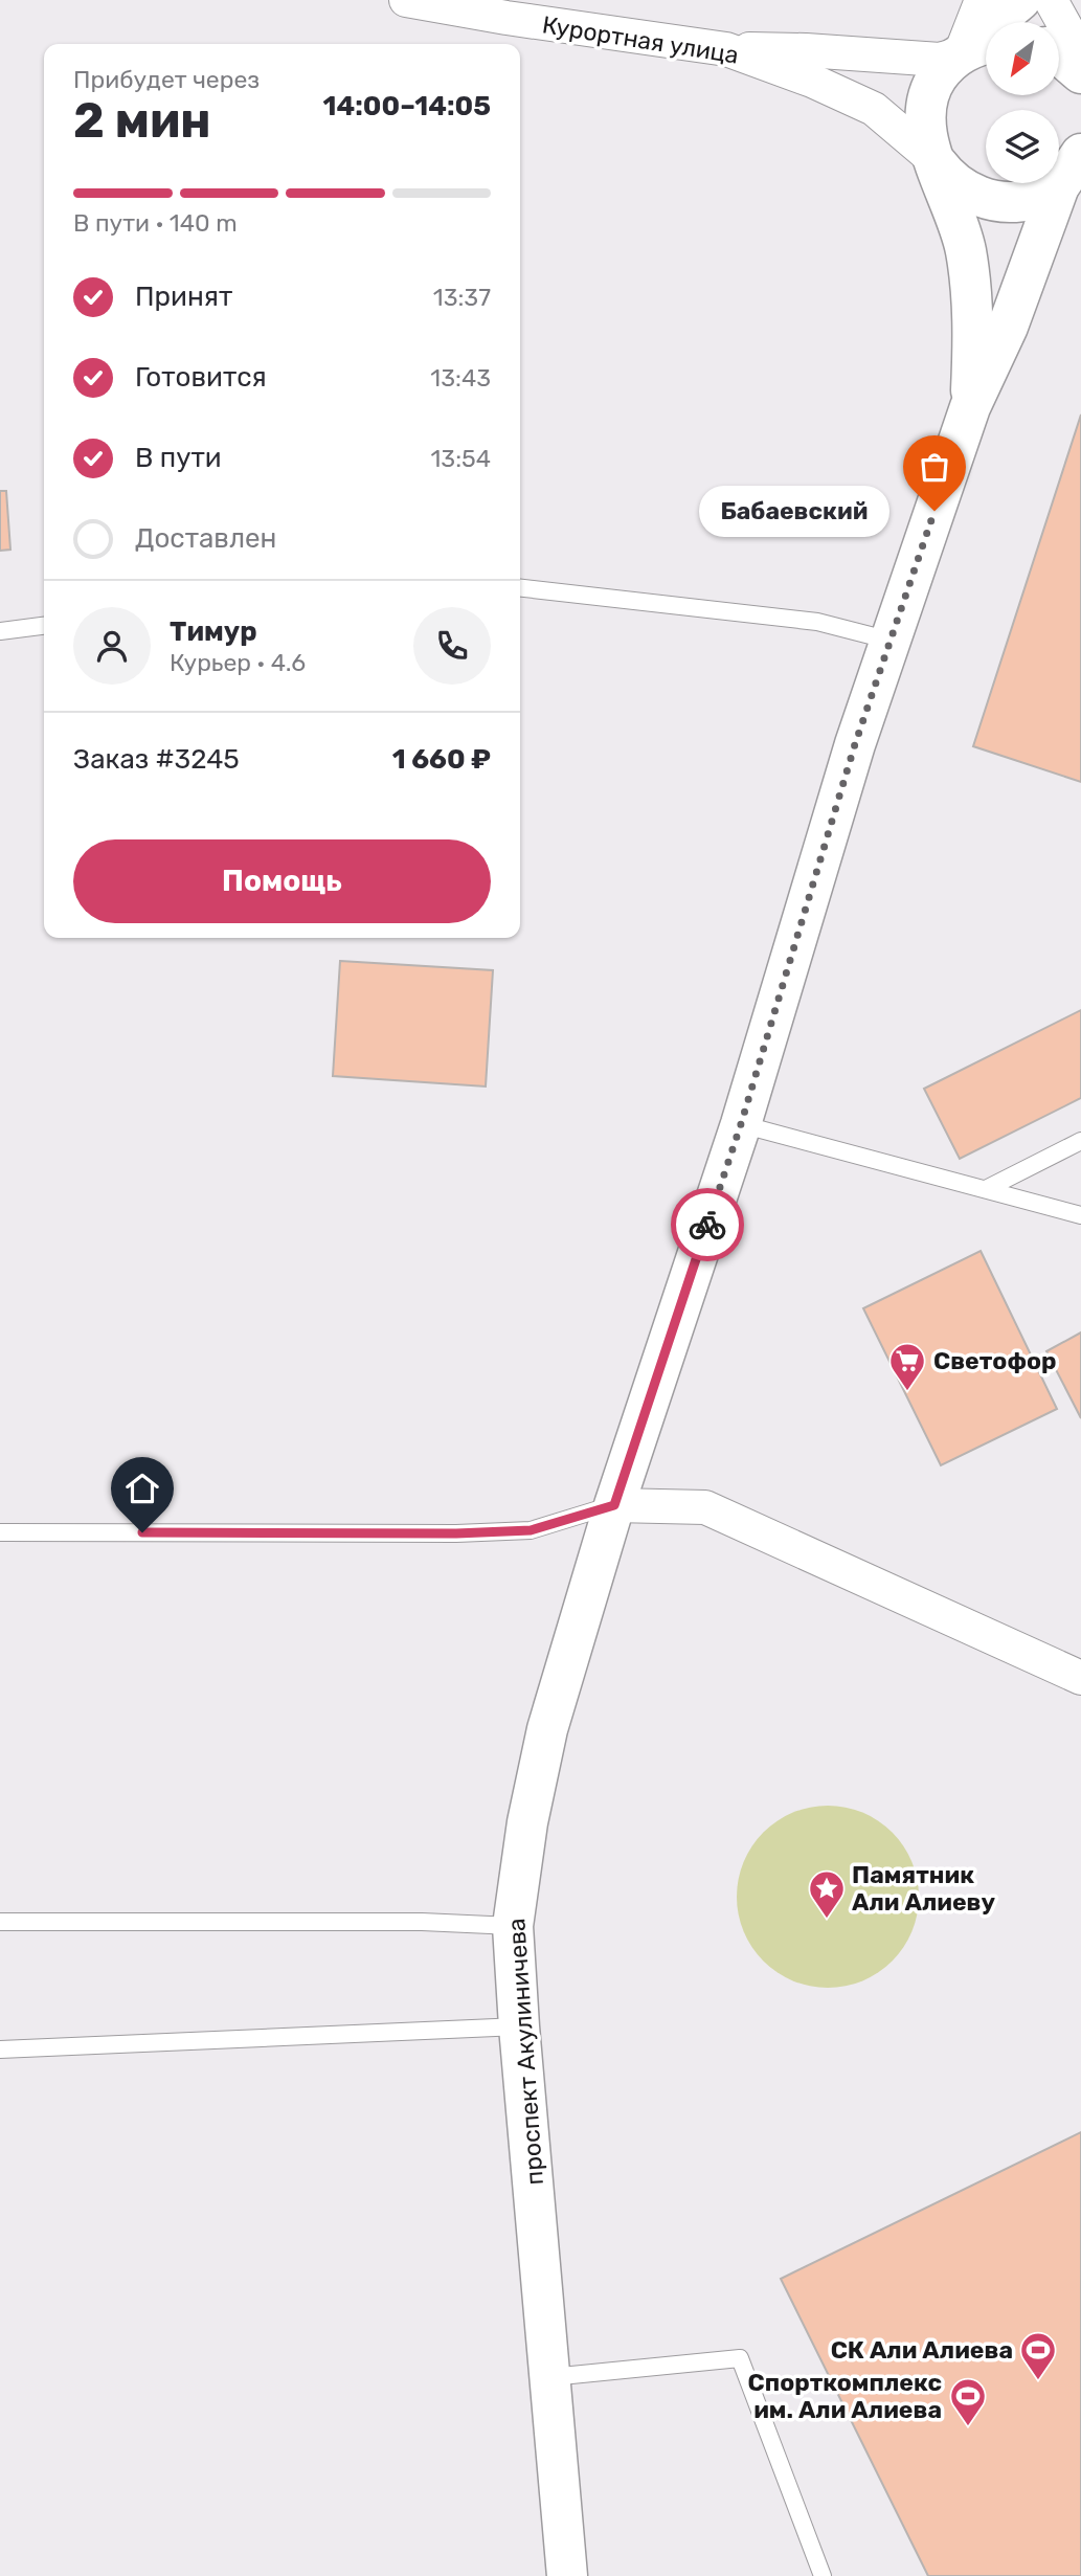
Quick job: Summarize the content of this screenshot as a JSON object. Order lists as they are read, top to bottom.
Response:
{
  "streets": {
    "main road": ["проспект Акулиничева"],
    "street": ["Курортная улица"]
  },
  "places": {
    "other": ["Бабаевский"],
    "supermarket": ["Светофор"],
    "place": ["Памятник Али Алиеву"],
    "sports": ["СК Али Алиева", "Спорткомплекс им. Али Алиева"]
  },
  "north": "bottom left",
  "page": {
    "heading": ["2 мин", "Прибудет через", "14:00–14:05"],
    "panel": [
      "Тимур",
      "Курьер · 4.6",
      "Заказ #3245",
      "1 660 ₽"
    ],
    "bar": "В пути · 140 m",
    "list": [
      ["Принят", "13:37"],
      ["Готовится", "13:43"],
      ["В пути", "13:54"],
      "Доставлен"
    ],
    "bubble": "Бабаевский",
    "buttons": "Помощь"
  }
}
